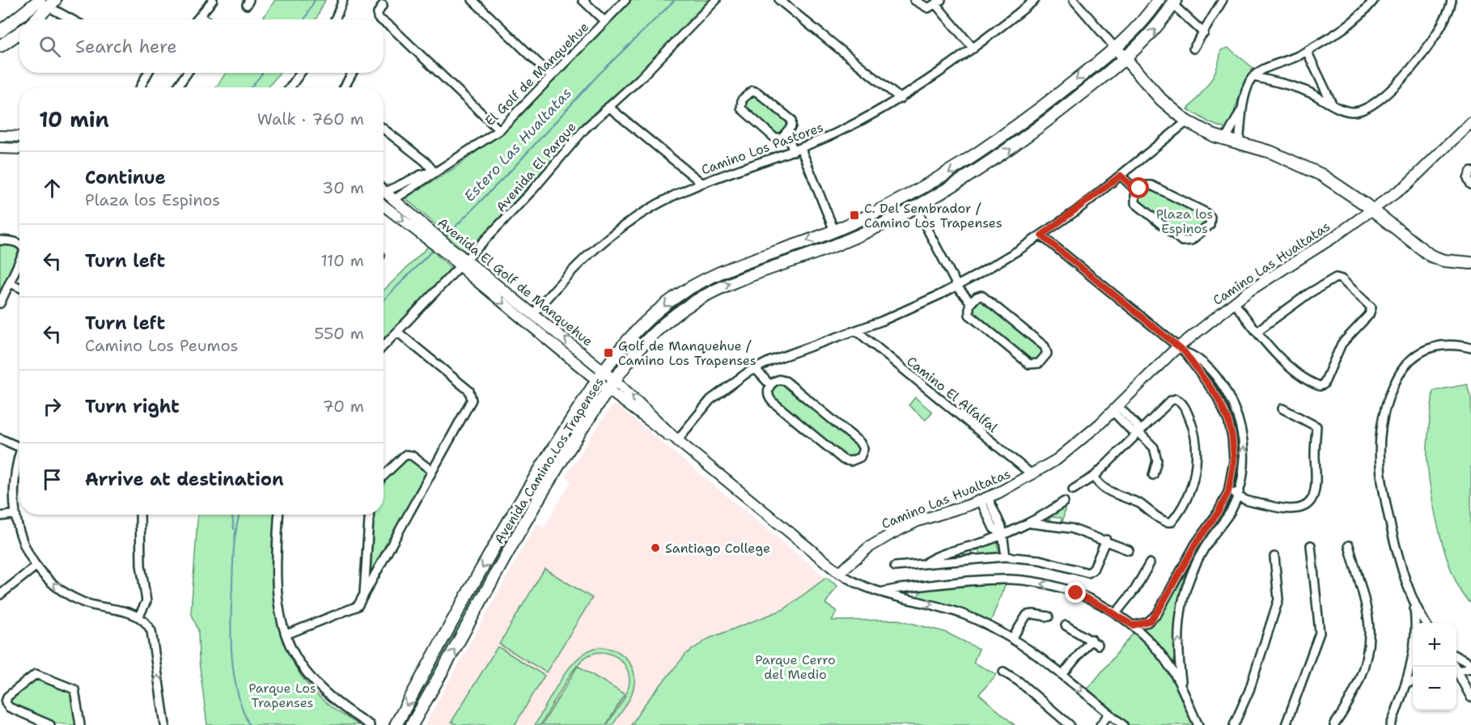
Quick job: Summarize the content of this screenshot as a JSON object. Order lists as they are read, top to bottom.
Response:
{
  "streets": {
    "main road": ["Avenida Camino Los Trapenses"],
    "street": [
      "El Golf de Manquehue",
      "Camino Los Pastores",
      "Avenida El Parque",
      "Camino Las Hualtatas",
      "Avenida El Golf de Manquehue",
      "Camino El Alfalfal"
    ]
  },
  "crossings": [
    ["El Golf de Manquehue", "Avenida El Golf de Manquehue"],
    ["Camino Los Pastores", "Avenida El Golf de Manquehue"],
    ["Avenida El Parque", "Avenida El Golf de Manquehue"],
    ["Camino Las Hualtatas", "Avenida El Golf de Manquehue"],
    ["Camino Las Hualtatas", "Camino El Alfalfal"],
    ["Avenida El Golf de Manquehue", "Avenida Camino Los Trapenses"]
  ],
  "water": ["Estero Las Hualtatas"],
  "parks": ["Plaza los Espinos", "Parque Cerro del Medio", "Parque Los Trapenses"],
  "places": {
    "transit": ["C. Del Sembrador / Camino Los Trapenses", "Golf de Manquehue / Camino Los Trapenses"],
    "other": ["Santiago College"]
  },
  "page": {
    "search": "Search here",
    "heading": ["10 min", "Walk · 760 m"],
    "list": [
      ["Continue", "Plaza los Espinos", "30 m"],
      ["Turn left", "110 m"],
      ["Turn left", "Camino Los Peumos", "550 m"],
      ["Turn right", "70 m"],
      "Arrive at destination"
    ],
    "map_buttons": ["+", "−"]
  }
}
